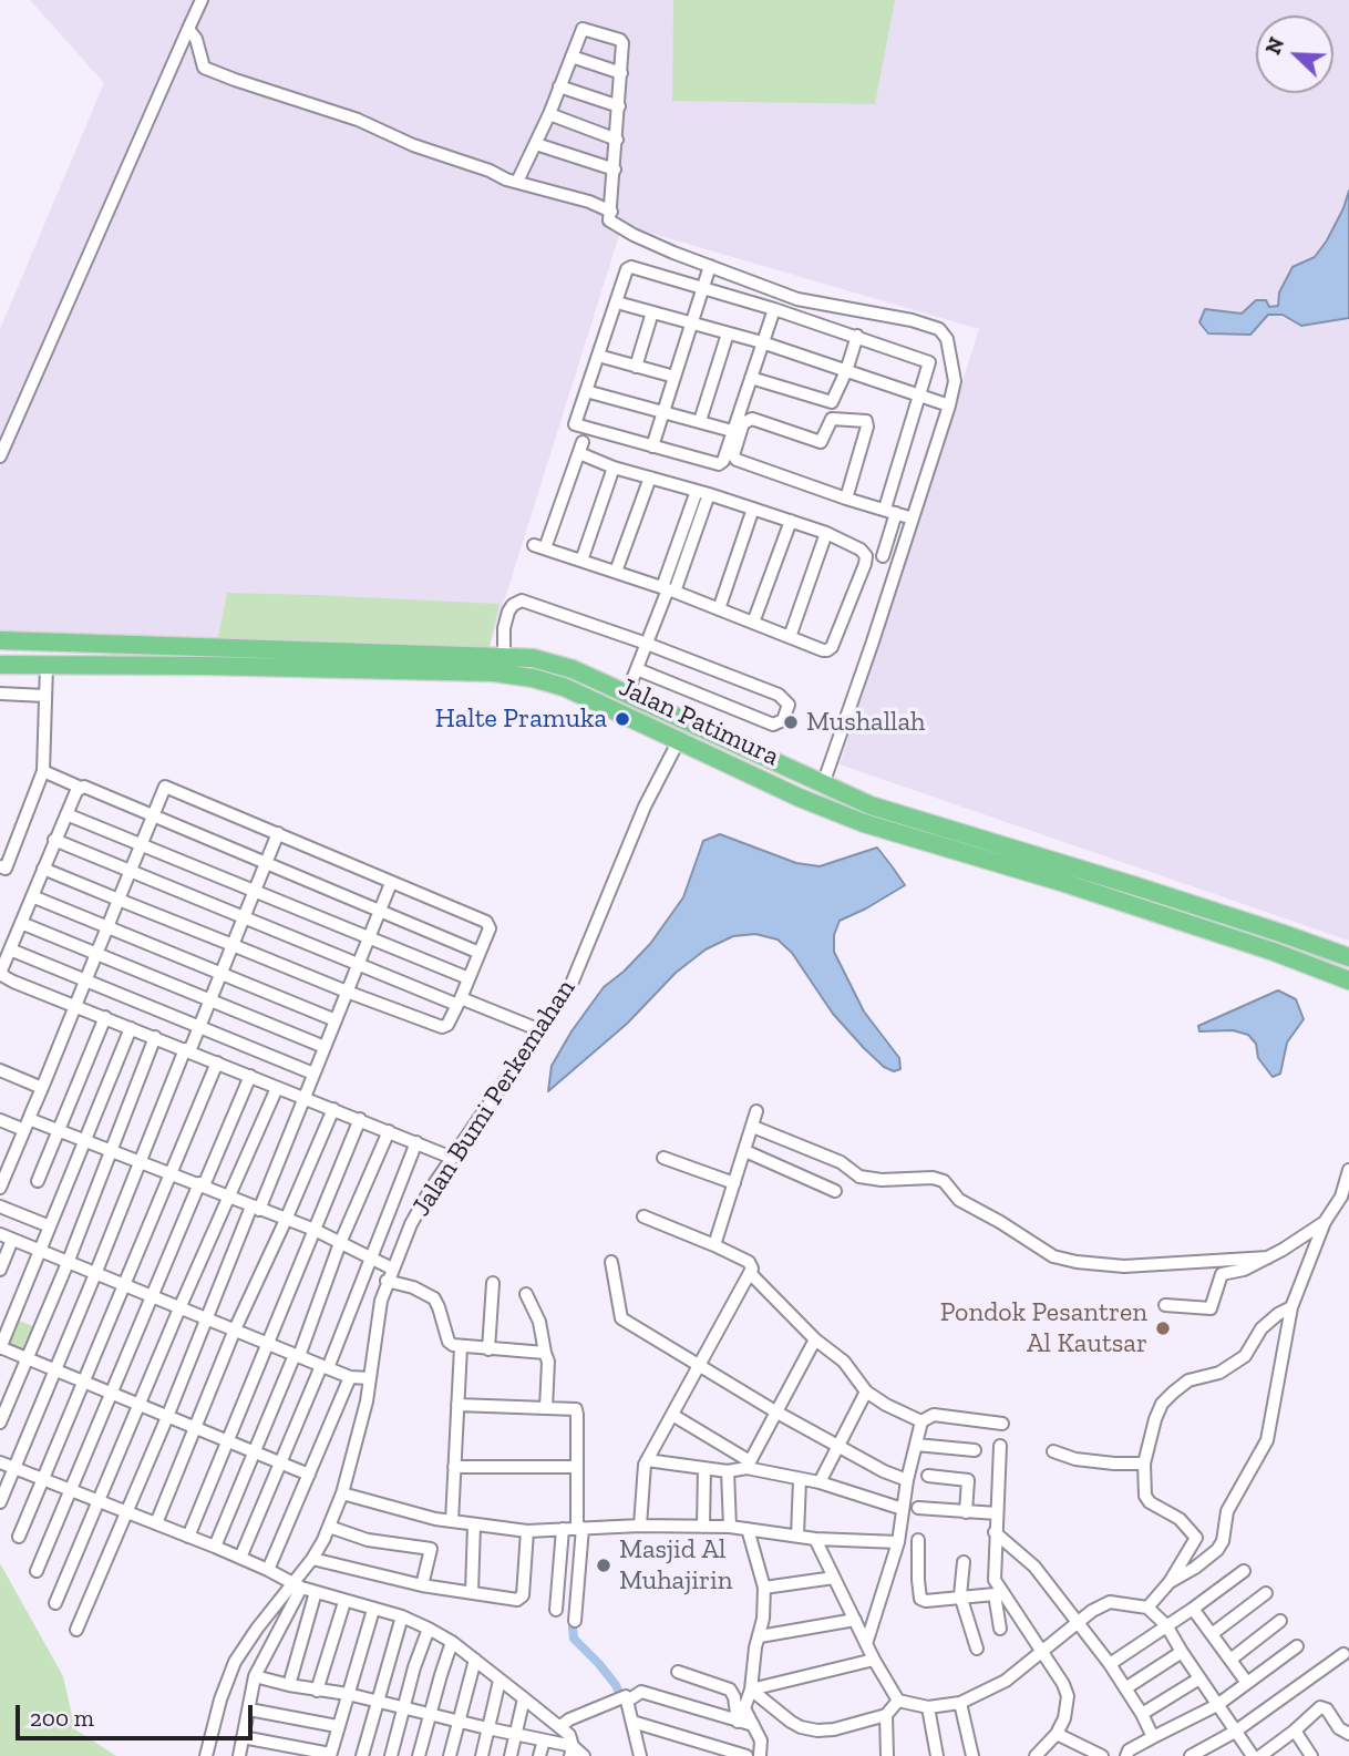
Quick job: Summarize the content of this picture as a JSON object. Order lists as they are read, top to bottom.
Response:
{
  "streets": {
    "highway": ["Jalan Patimura"],
    "street": ["Jalan Bumi Perkemahan"]
  },
  "crossings": [
    ["Jalan Patimura", "Jalan Bumi Perkemahan"]
  ],
  "places": [
    "Halte Pramuka",
    "Mushallah",
    "Pondok Pesantren Al Kautsar",
    "Masjid Al Muhajirin"
  ],
  "scale_bar": "200 m",
  "north": "top left"
}
